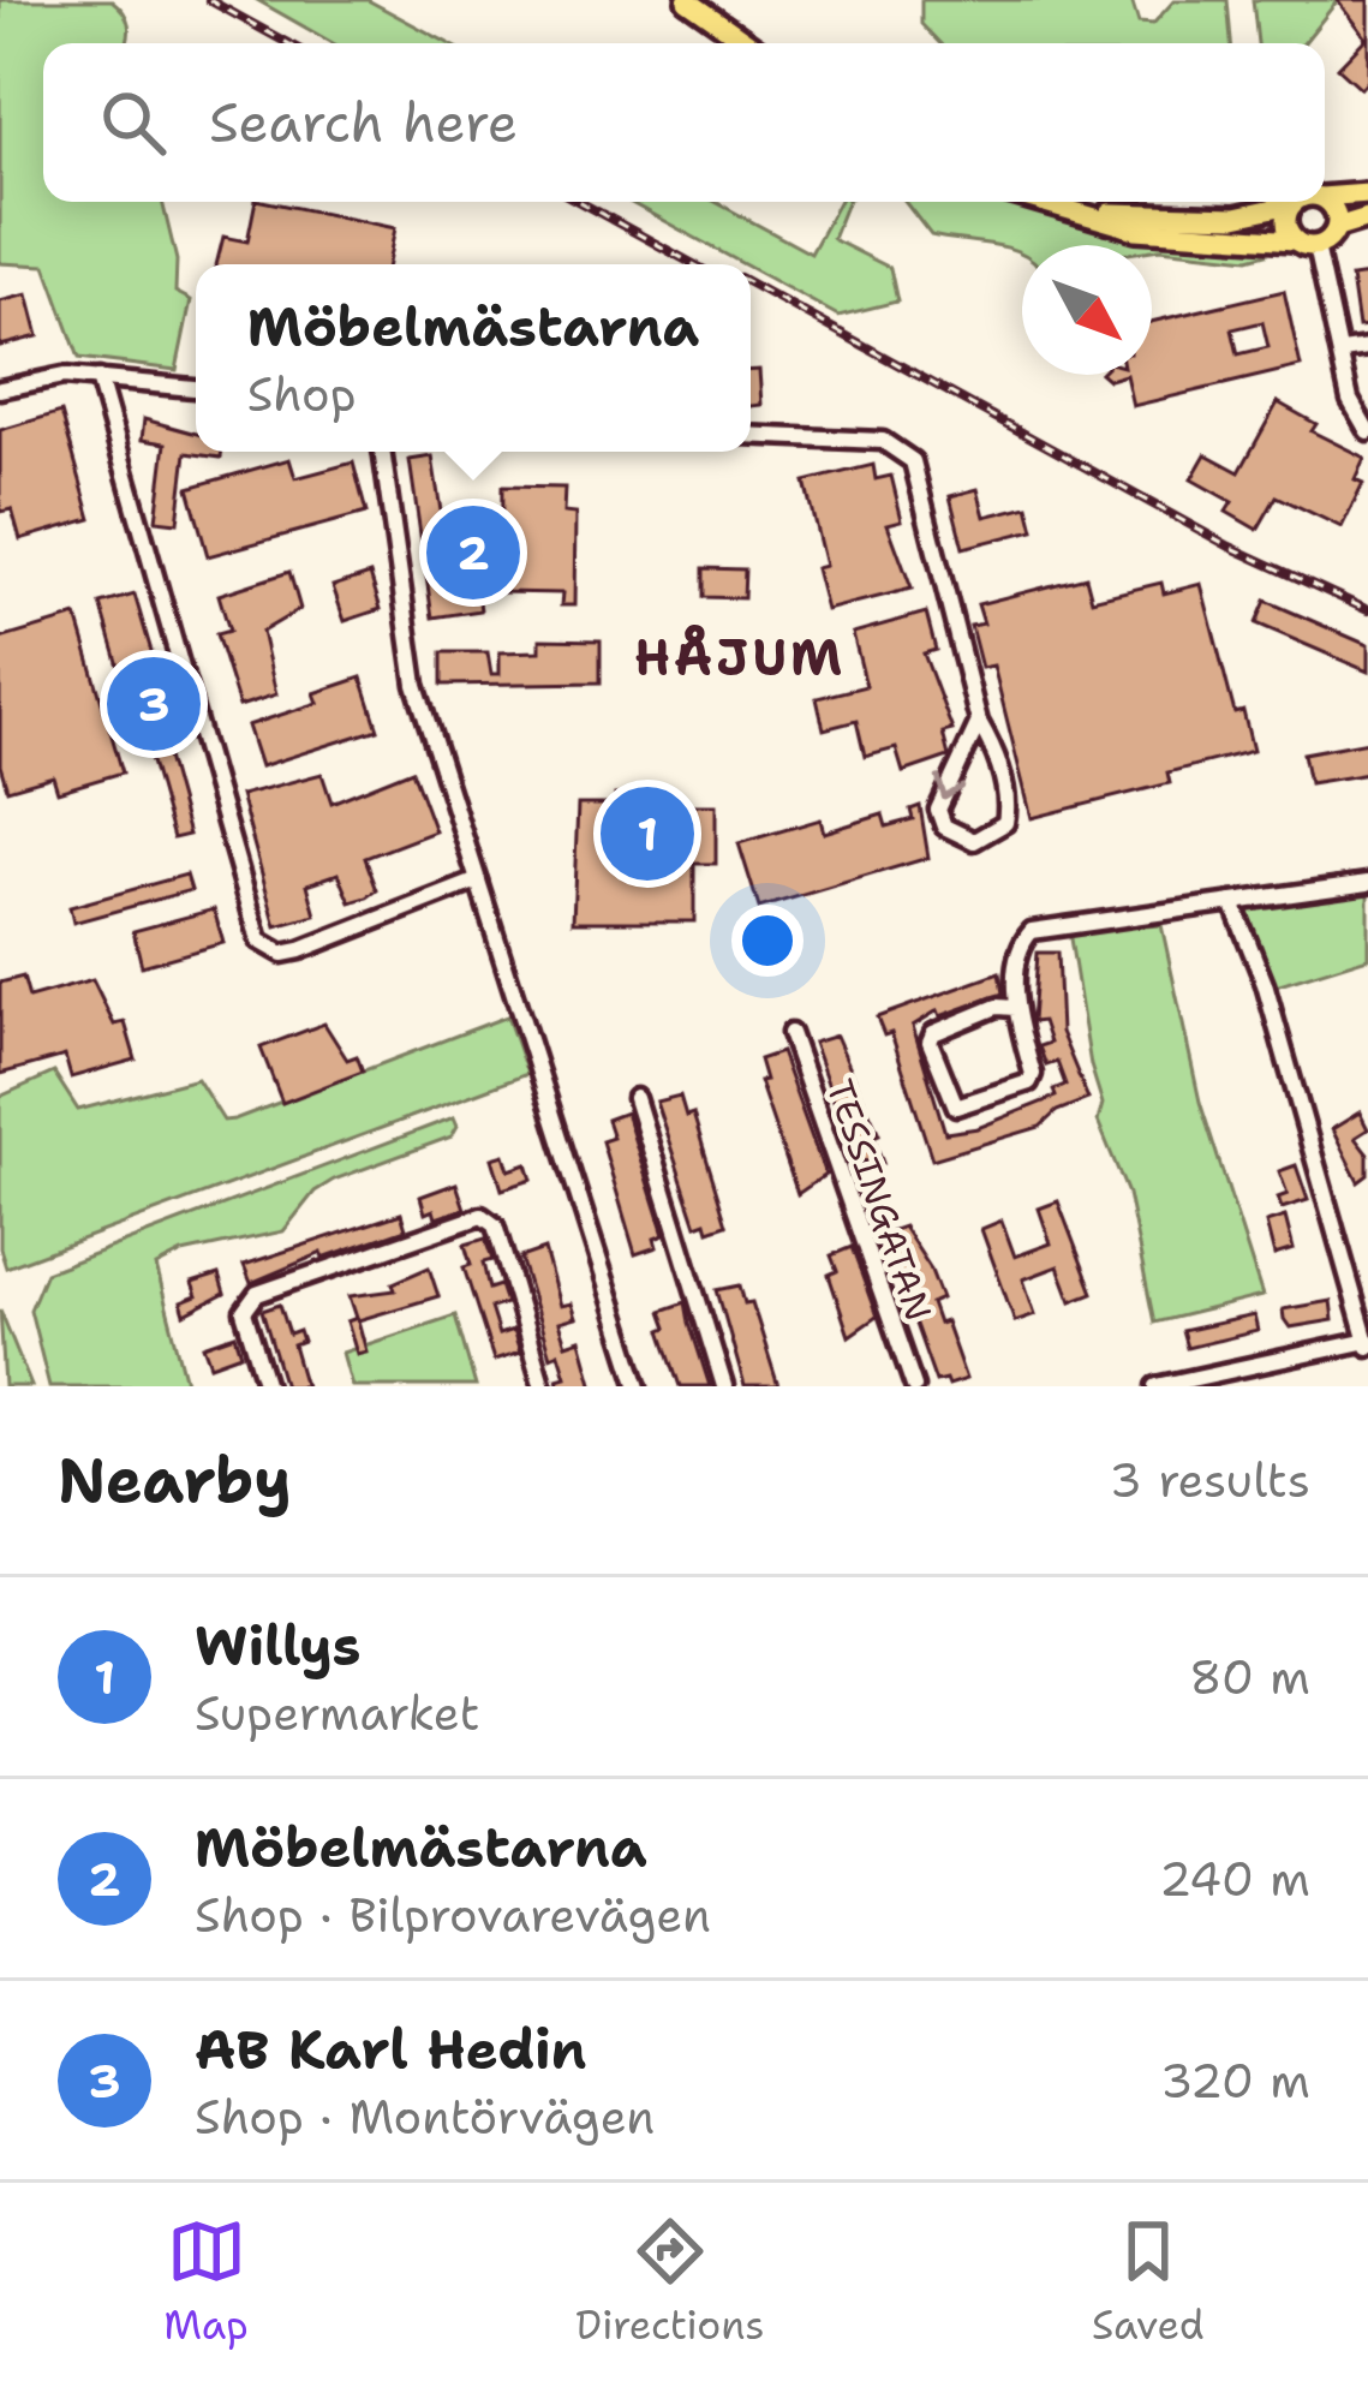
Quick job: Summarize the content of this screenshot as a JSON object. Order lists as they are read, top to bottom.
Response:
{
  "streets": {
    "street": ["TESSINGATAN"]
  },
  "districts": ["HÅJUM"],
  "north": "bottom right",
  "page": {
    "search": "Search here",
    "popup": ["Möbelmästarna", "Shop"],
    "pins": ["2", "3", "1"],
    "heading": ["Nearby", "3 results"],
    "list": [
      {
        "mark": "1",
        "name": "Willys",
        "note": "Supermarket",
        "value": "80 m"
      },
      {
        "mark": "2",
        "name": "Möbelmästarna",
        "note": "Shop · Bilprovarevägen",
        "value": "240 m"
      },
      {
        "mark": "3",
        "name": "AB Karl Hedin",
        "note": "Shop · Montörvägen",
        "value": "320 m"
      }
    ],
    "nav": ["Map", "Directions", "Saved"]
  }
}
